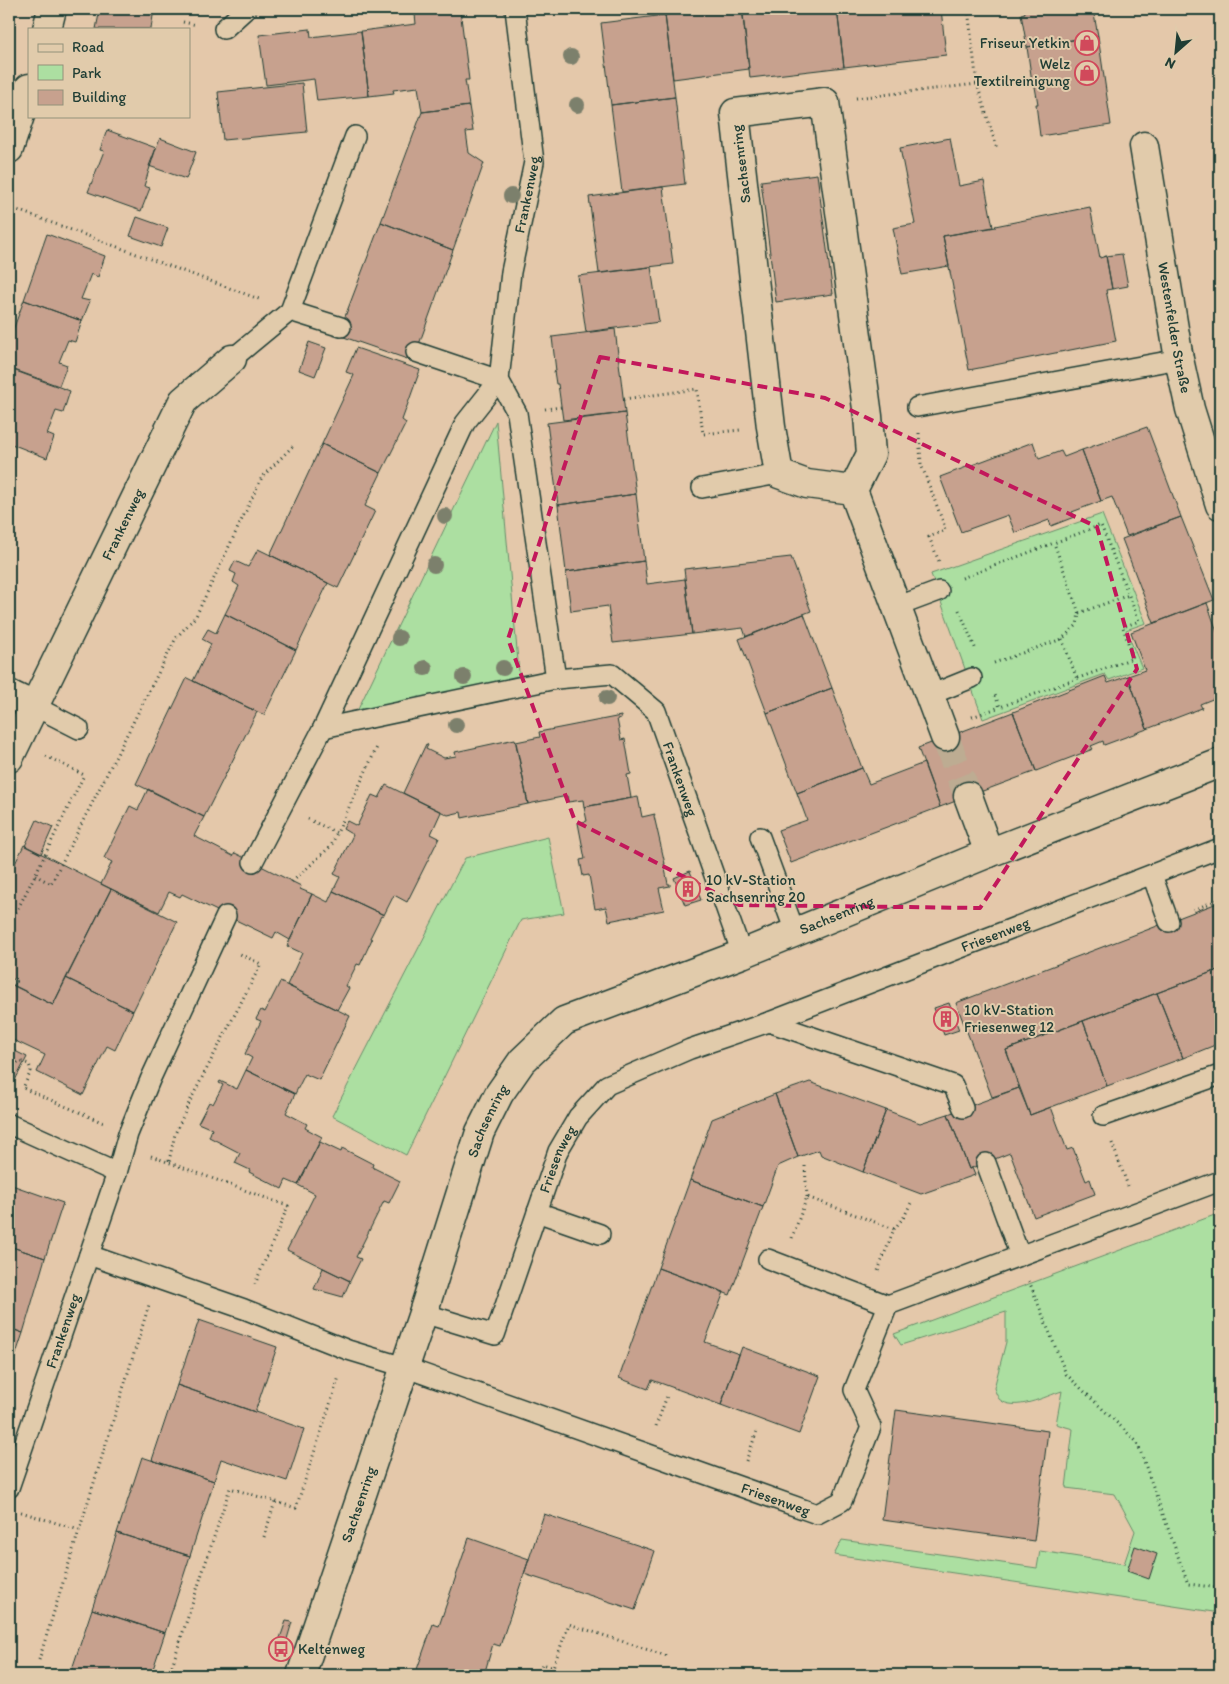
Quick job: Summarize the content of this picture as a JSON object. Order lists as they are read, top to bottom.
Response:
{
  "streets": {
    "street": ["Sachsenring", "Frankenweg", "Westenfelder Straße"],
    "lane": ["Friesenweg"]
  },
  "crossings": [
    ["Sachsenring", "Frankenweg"],
    ["Sachsenring", "Friesenweg"],
    ["Frankenweg", "Friesenweg"]
  ],
  "places": {
    "shop": ["Friseur Yetkin", "Welz Textilreinigung"],
    "building": ["10 kV-Station Sachsenring 20", "10 kV-Station Friesenweg 12"],
    "bus stop": ["Keltenweg"]
  },
  "legend": ["Road", "Park", "Building"],
  "north": "bottom left"
}
